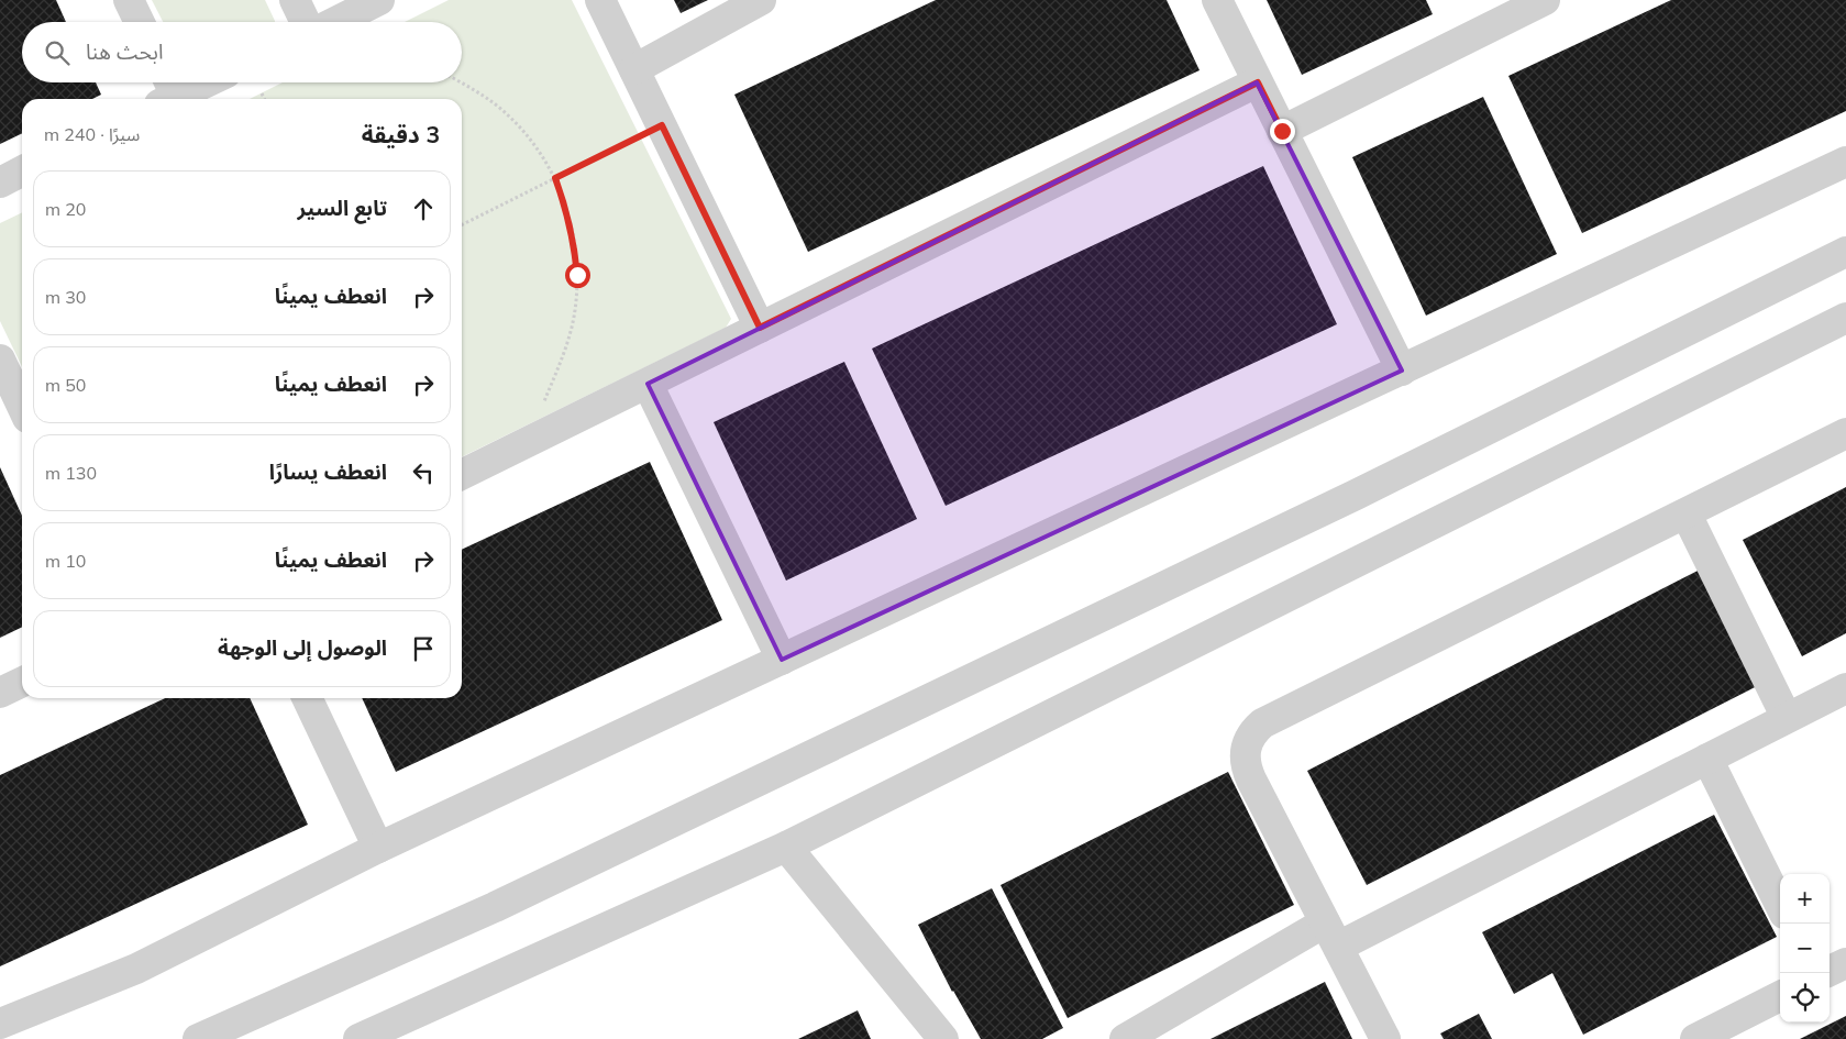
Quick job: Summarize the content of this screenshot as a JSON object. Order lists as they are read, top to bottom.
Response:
{
  "page": {
    "search": "ابحث هنا",
    "heading": ["3 دقيقة", "سيرًا · 240 m"],
    "list": [
      ["تابع السير", "20 m"],
      ["انعطف يمينًا", "30 m"],
      ["انعطف يمينًا", "50 m"],
      ["انعطف يسارًا", "130 m"],
      ["انعطف يمينًا", "10 m"],
      "الوصول إلى الوجهة"
    ],
    "map_buttons": ["+", "−"]
  }
}
